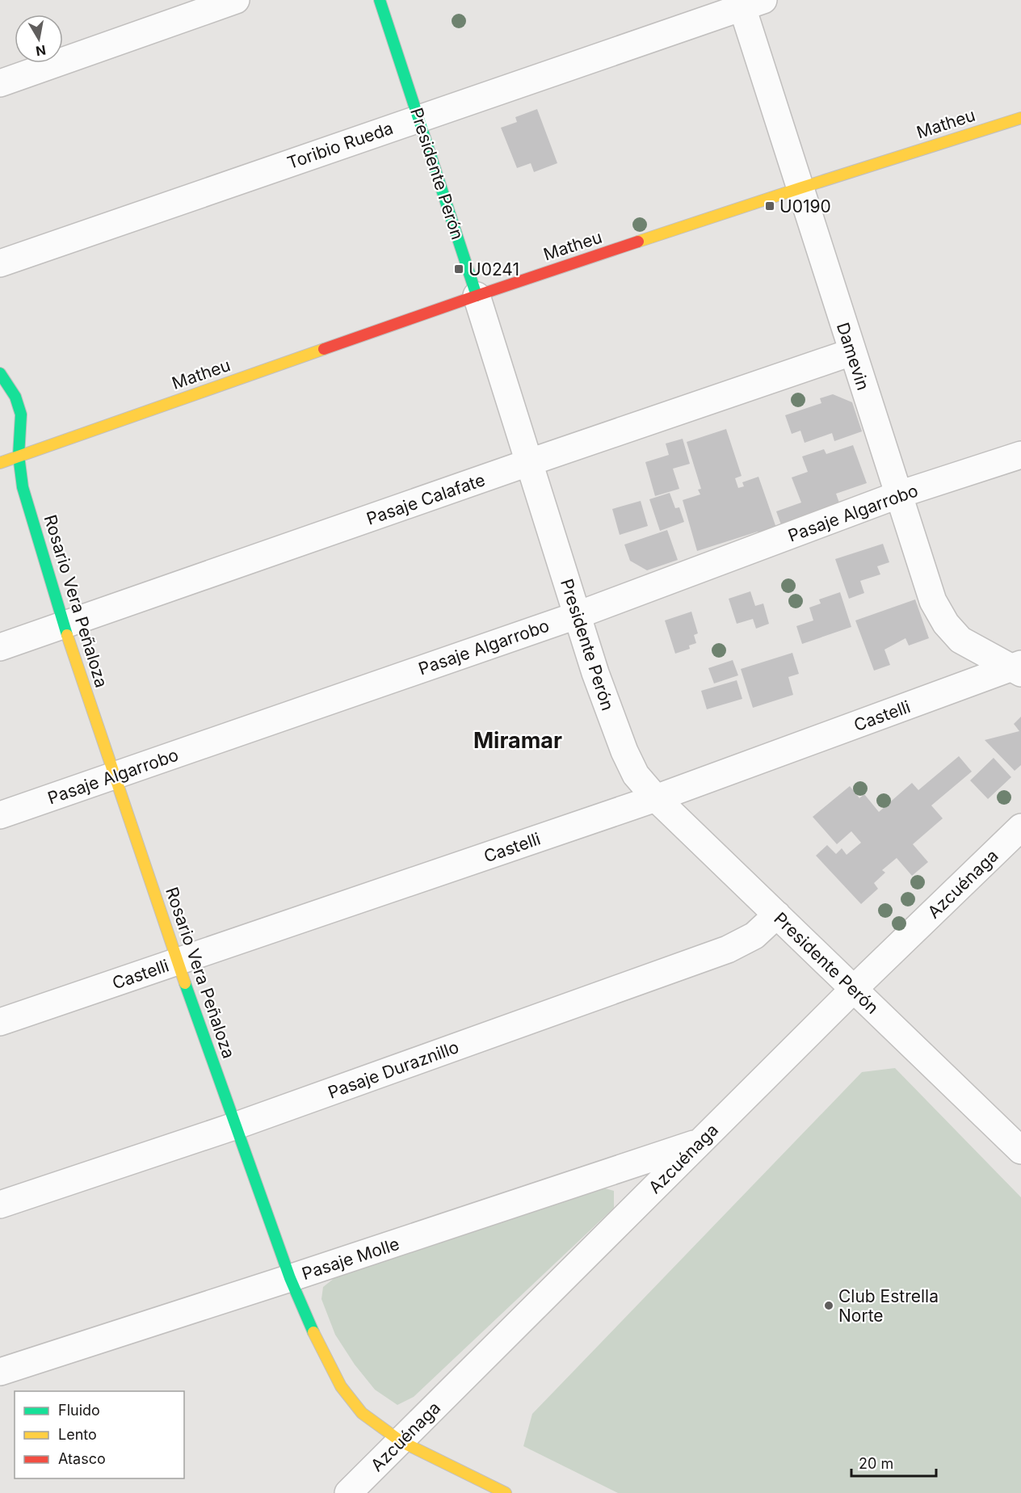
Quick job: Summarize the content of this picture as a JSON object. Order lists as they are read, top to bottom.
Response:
{
  "streets": {
    "street": [
      "Matheu",
      "Toribio Rueda",
      "Presidente Perón",
      "Damevin",
      "Pasaje Calafate",
      "Pasaje Algarrobo",
      "Rosario Vera Peñaloza",
      "Castelli",
      "Azcuénaga",
      "Pasaje Duraznillo",
      "Pasaje Molle"
    ]
  },
  "crossings": [
    ["Matheu", "Presidente Perón"],
    ["Matheu", "Damevin"],
    ["Matheu", "Rosario Vera Peñaloza"],
    ["Toribio Rueda", "Presidente Perón"],
    ["Toribio Rueda", "Damevin"],
    ["Presidente Perón", "Pasaje Calafate"],
    ["Presidente Perón", "Pasaje Algarrobo"],
    ["Presidente Perón", "Castelli"],
    ["Presidente Perón", "Azcuénaga"],
    ["Presidente Perón", "Pasaje Duraznillo"],
    ["Damevin", "Pasaje Calafate"],
    ["Damevin", "Pasaje Algarrobo"],
    ["Damevin", "Castelli"],
    ["Pasaje Calafate", "Rosario Vera Peñaloza"],
    ["Pasaje Algarrobo", "Rosario Vera Peñaloza"],
    ["Rosario Vera Peñaloza", "Castelli"],
    ["Rosario Vera Peñaloza", "Azcuénaga"],
    ["Rosario Vera Peñaloza", "Pasaje Duraznillo"],
    ["Rosario Vera Peñaloza", "Pasaje Molle"],
    ["Azcuénaga", "Pasaje Molle"]
  ],
  "districts": ["Miramar"],
  "places": {
    "transit": ["U0190", "U0241"],
    "other": ["Club Estrella Norte"]
  },
  "legend": ["Fluido", "Lento", "Atasco"],
  "scale_bar": "20 m",
  "north": "bottom"
}
